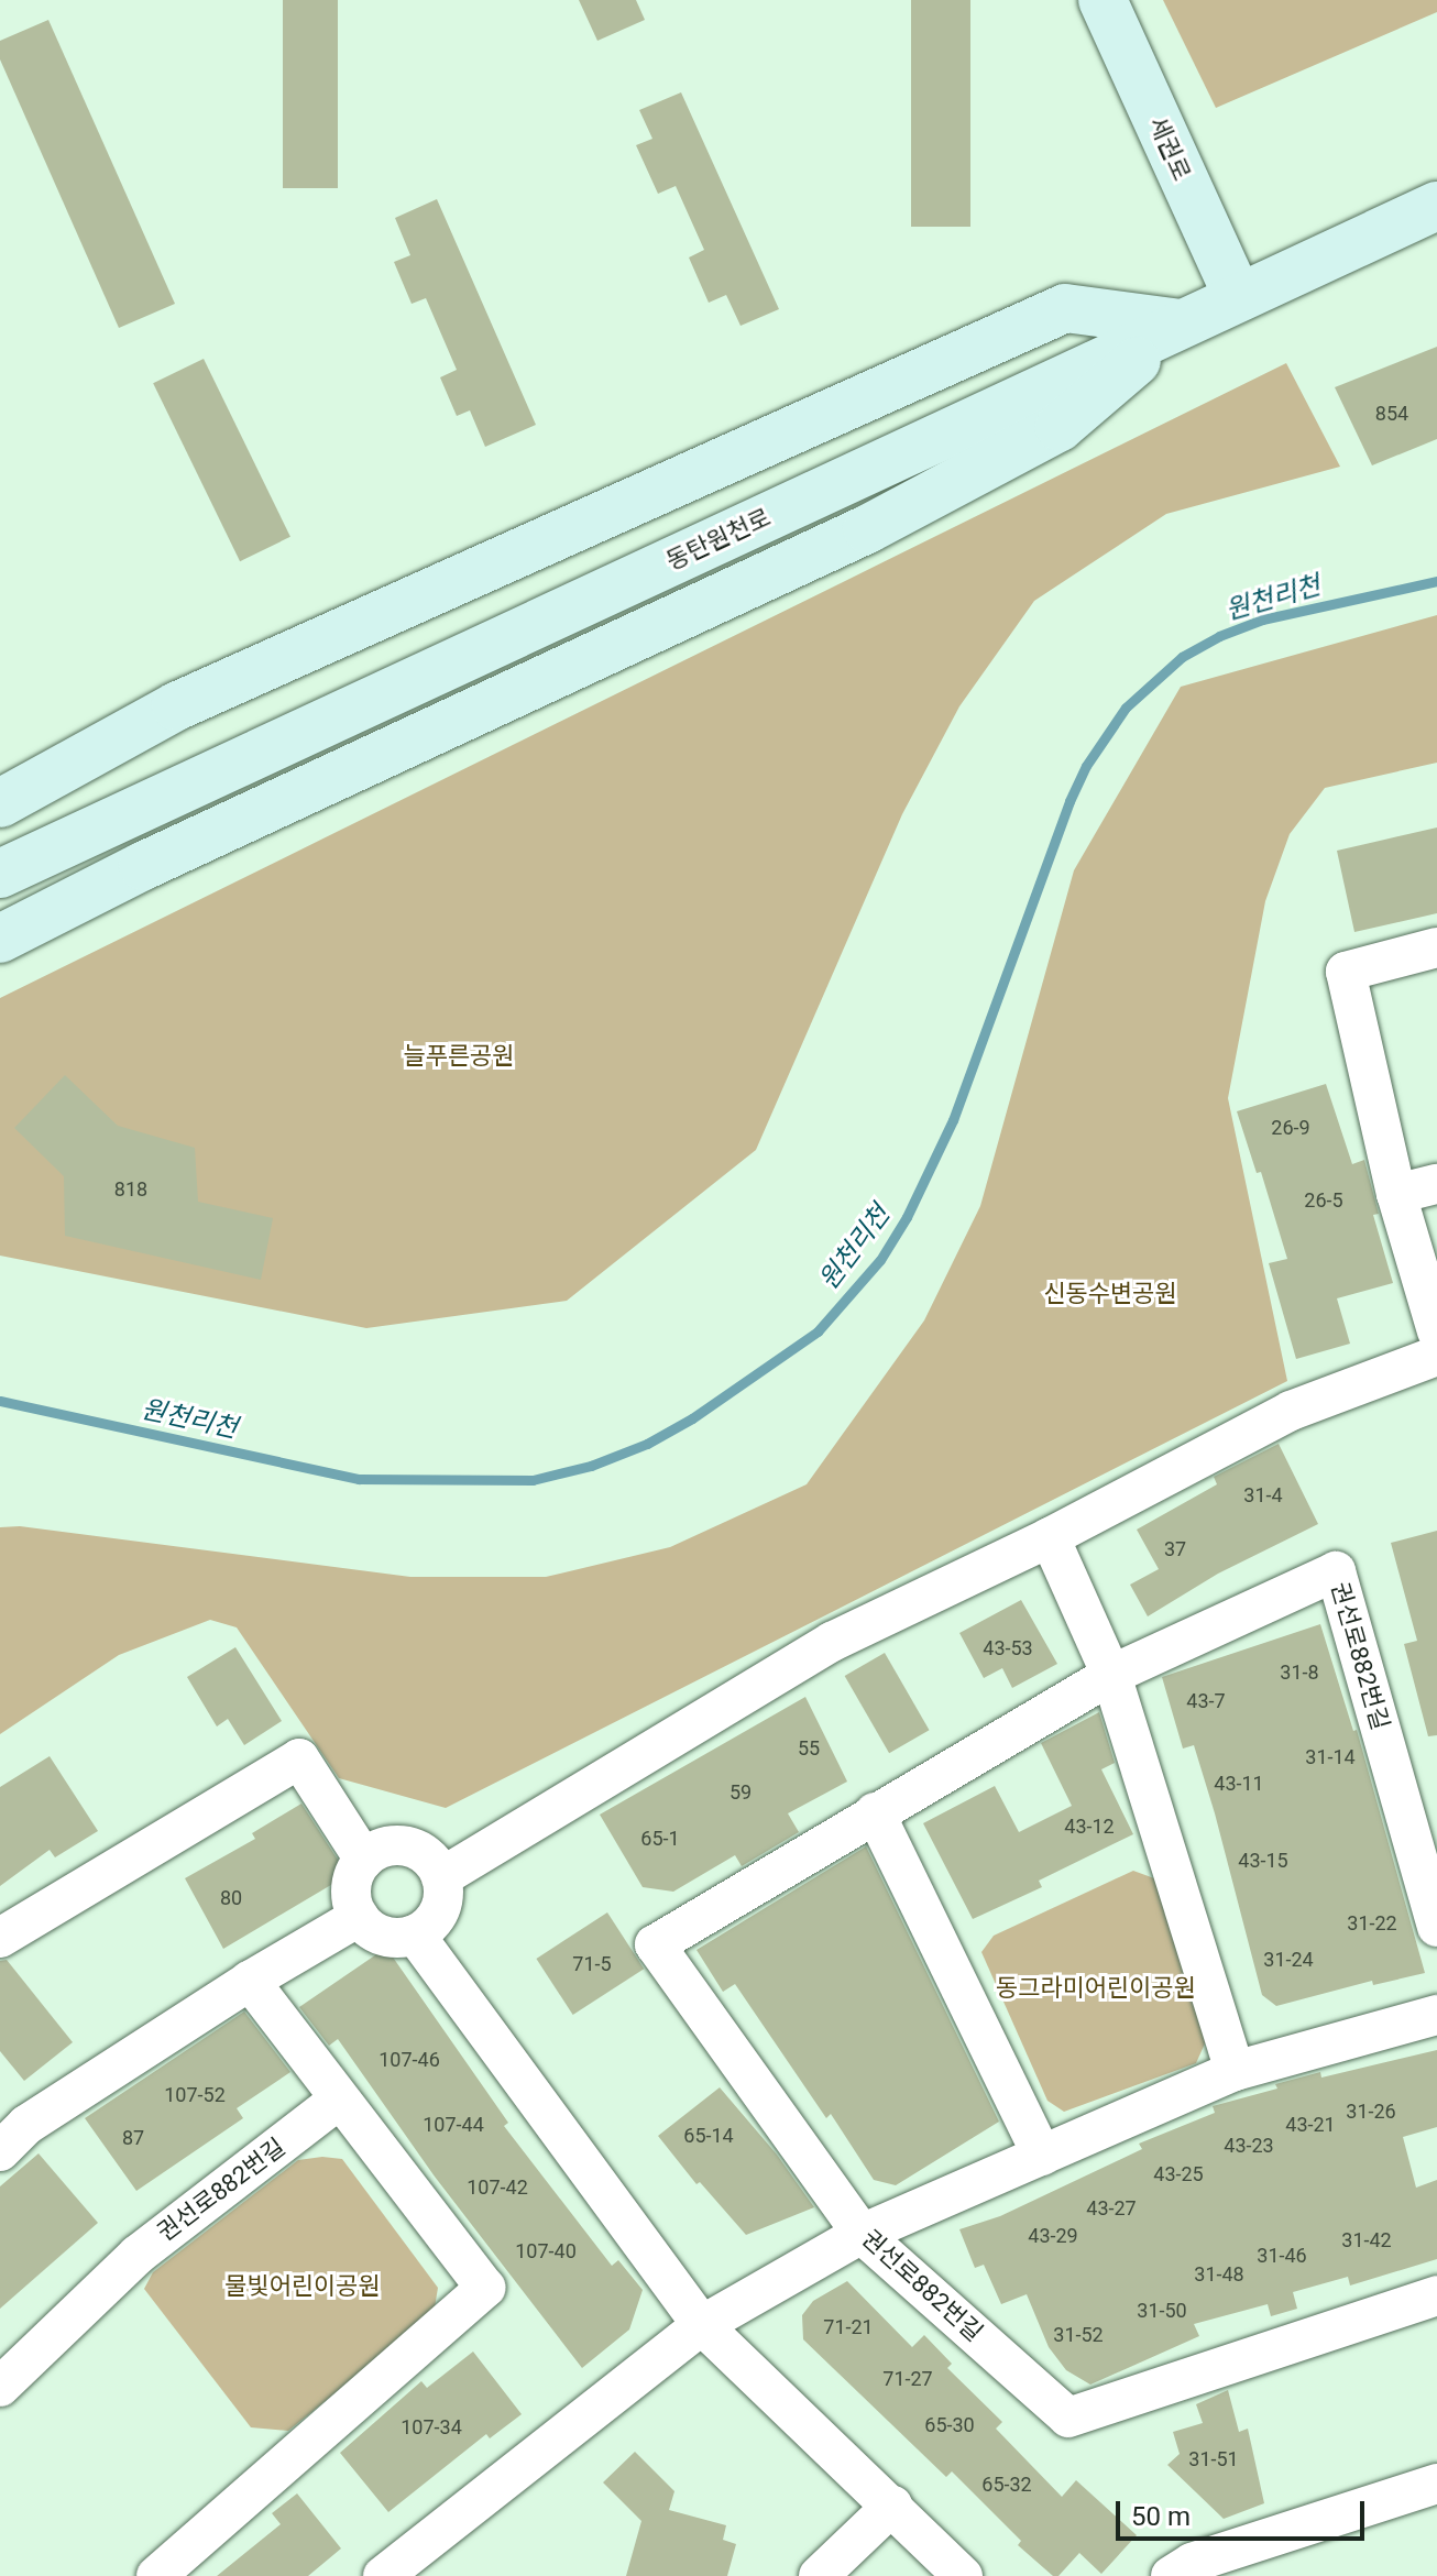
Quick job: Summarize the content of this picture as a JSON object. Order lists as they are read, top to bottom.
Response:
{
  "streets": {
    "main road": ["세권로", "동탄원천로"],
    "street": ["권선로882번길"]
  },
  "crossings": [
    ["세권로", "동탄원천로"]
  ],
  "water": ["원천리천"],
  "parks": [
    "늘푸른공원",
    "신동수변공원",
    "동그라미어린이공원",
    "물빛어린이공원"
  ],
  "house_numbers": [
    "854",
    "26-9",
    "818",
    "26-5",
    "31-4",
    "37",
    "43-53",
    "31-8",
    "43-7",
    "55",
    "31-14",
    "43-11",
    "59",
    "43-12",
    "65-1",
    "43-15",
    "80",
    "31-22",
    "31-24",
    "71-5",
    "107-46",
    "107-52",
    "31-26",
    "107-44",
    "43-21",
    "65-14",
    "87",
    "43-23",
    "43-25",
    "107-42",
    "43-27",
    "43-29",
    "31-42",
    "107-40",
    "31-46",
    "31-48",
    "31-50",
    "71-21",
    "31-52",
    "71-27",
    "65-30",
    "107-34",
    "31-51",
    "65-32"
  ],
  "scale_bar": "50 m"
}
